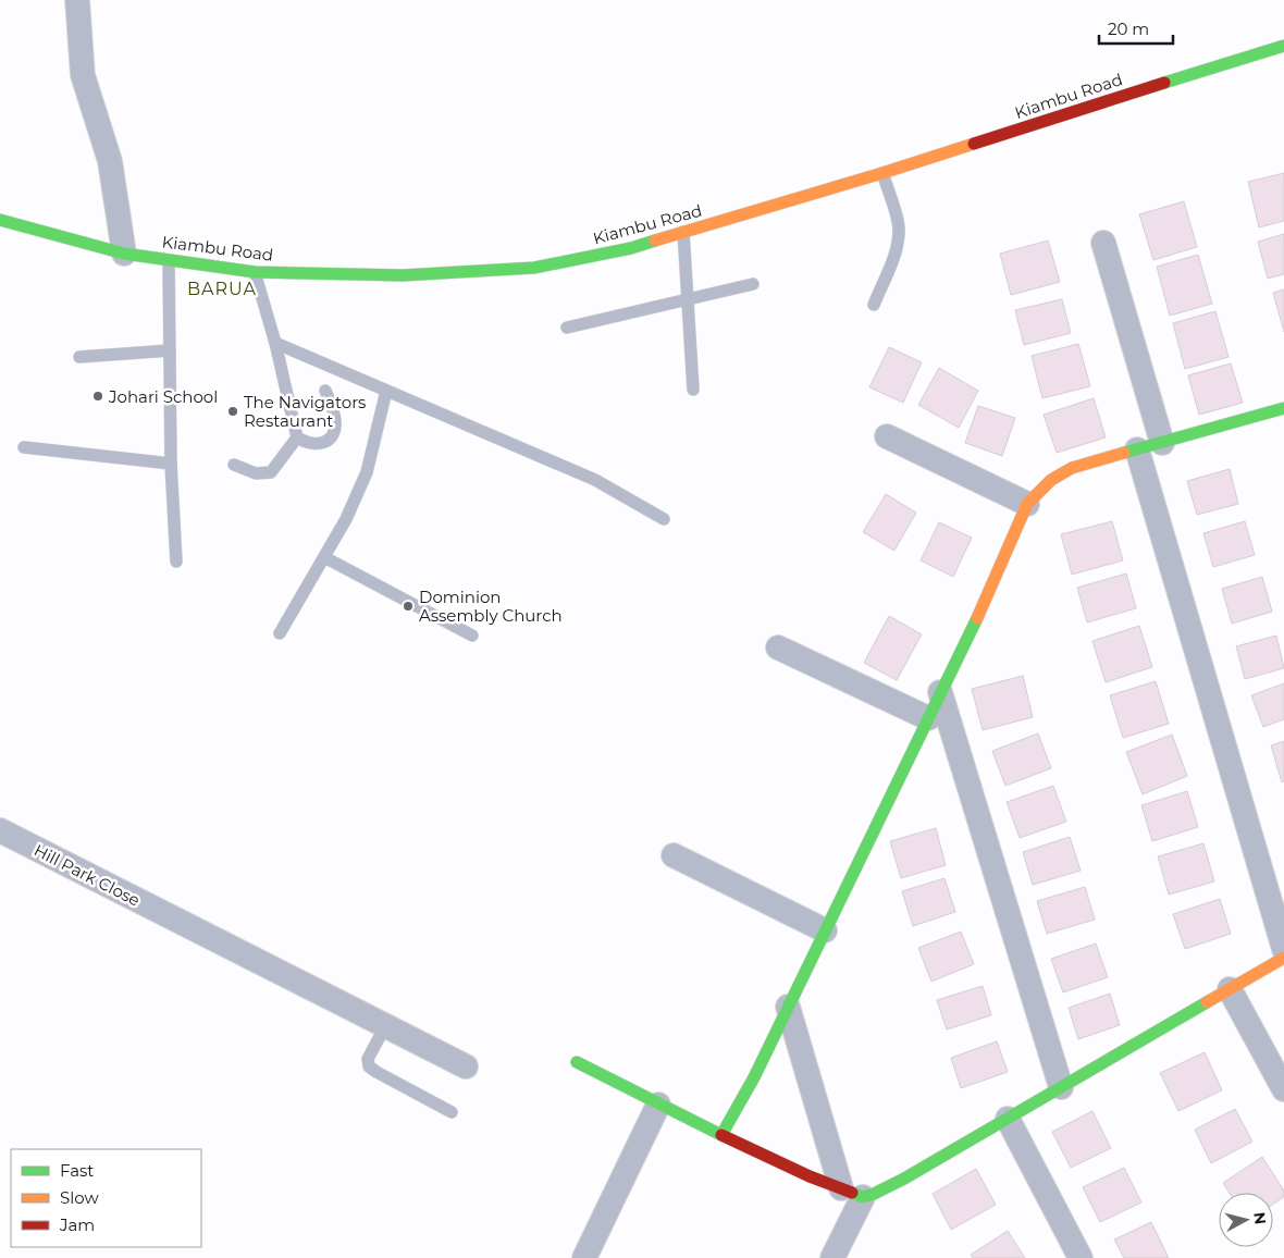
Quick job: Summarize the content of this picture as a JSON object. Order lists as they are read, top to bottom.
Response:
{
  "streets": {
    "main road": ["Kiambu Road"],
    "street": ["Hill Park Close"]
  },
  "districts": ["BARUA"],
  "places": ["Johari School", "The Navigators Restaurant", "Dominion Assembly Church"],
  "legend": ["Fast", "Slow", "Jam"],
  "scale_bar": "20 m",
  "north": "right"
}
